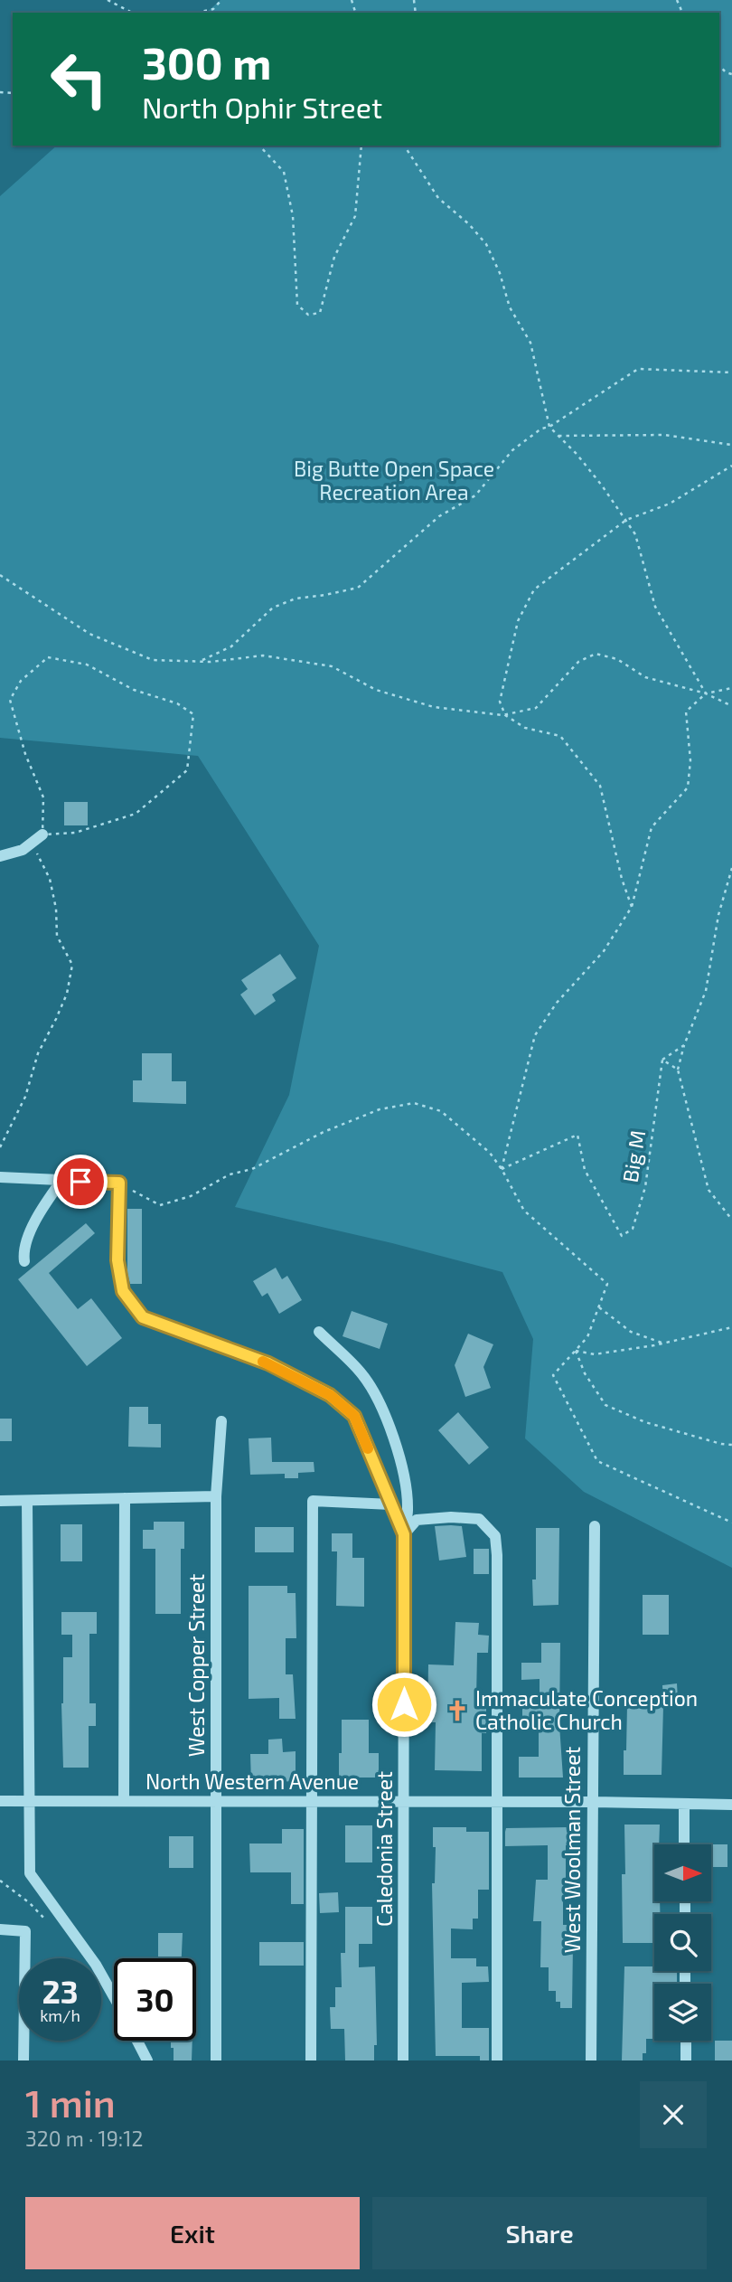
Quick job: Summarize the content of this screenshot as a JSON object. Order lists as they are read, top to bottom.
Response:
{
  "streets": {
    "street": [
      "West Copper Street",
      "North Western Avenue",
      "Caledonia Street",
      "West Woolman Street"
    ],
    "path": ["Big M"]
  },
  "crossings": [
    ["West Copper Street", "North Western Avenue"],
    ["North Western Avenue", "Caledonia Street"],
    ["North Western Avenue", "West Woolman Street"]
  ],
  "parks": ["Big Butte Open Space Recreation Area"],
  "places": {
    "church": ["Immaculate Conception Catholic Church"]
  },
  "north": "right",
  "page": {
    "turn": ["300 m", "North Ophir Street"],
    "speed": "23 km/h",
    "limit": "30",
    "heading": ["1 min", "320 m · 19:12"],
    "buttons": ["Exit", "Share"]
  }
}
